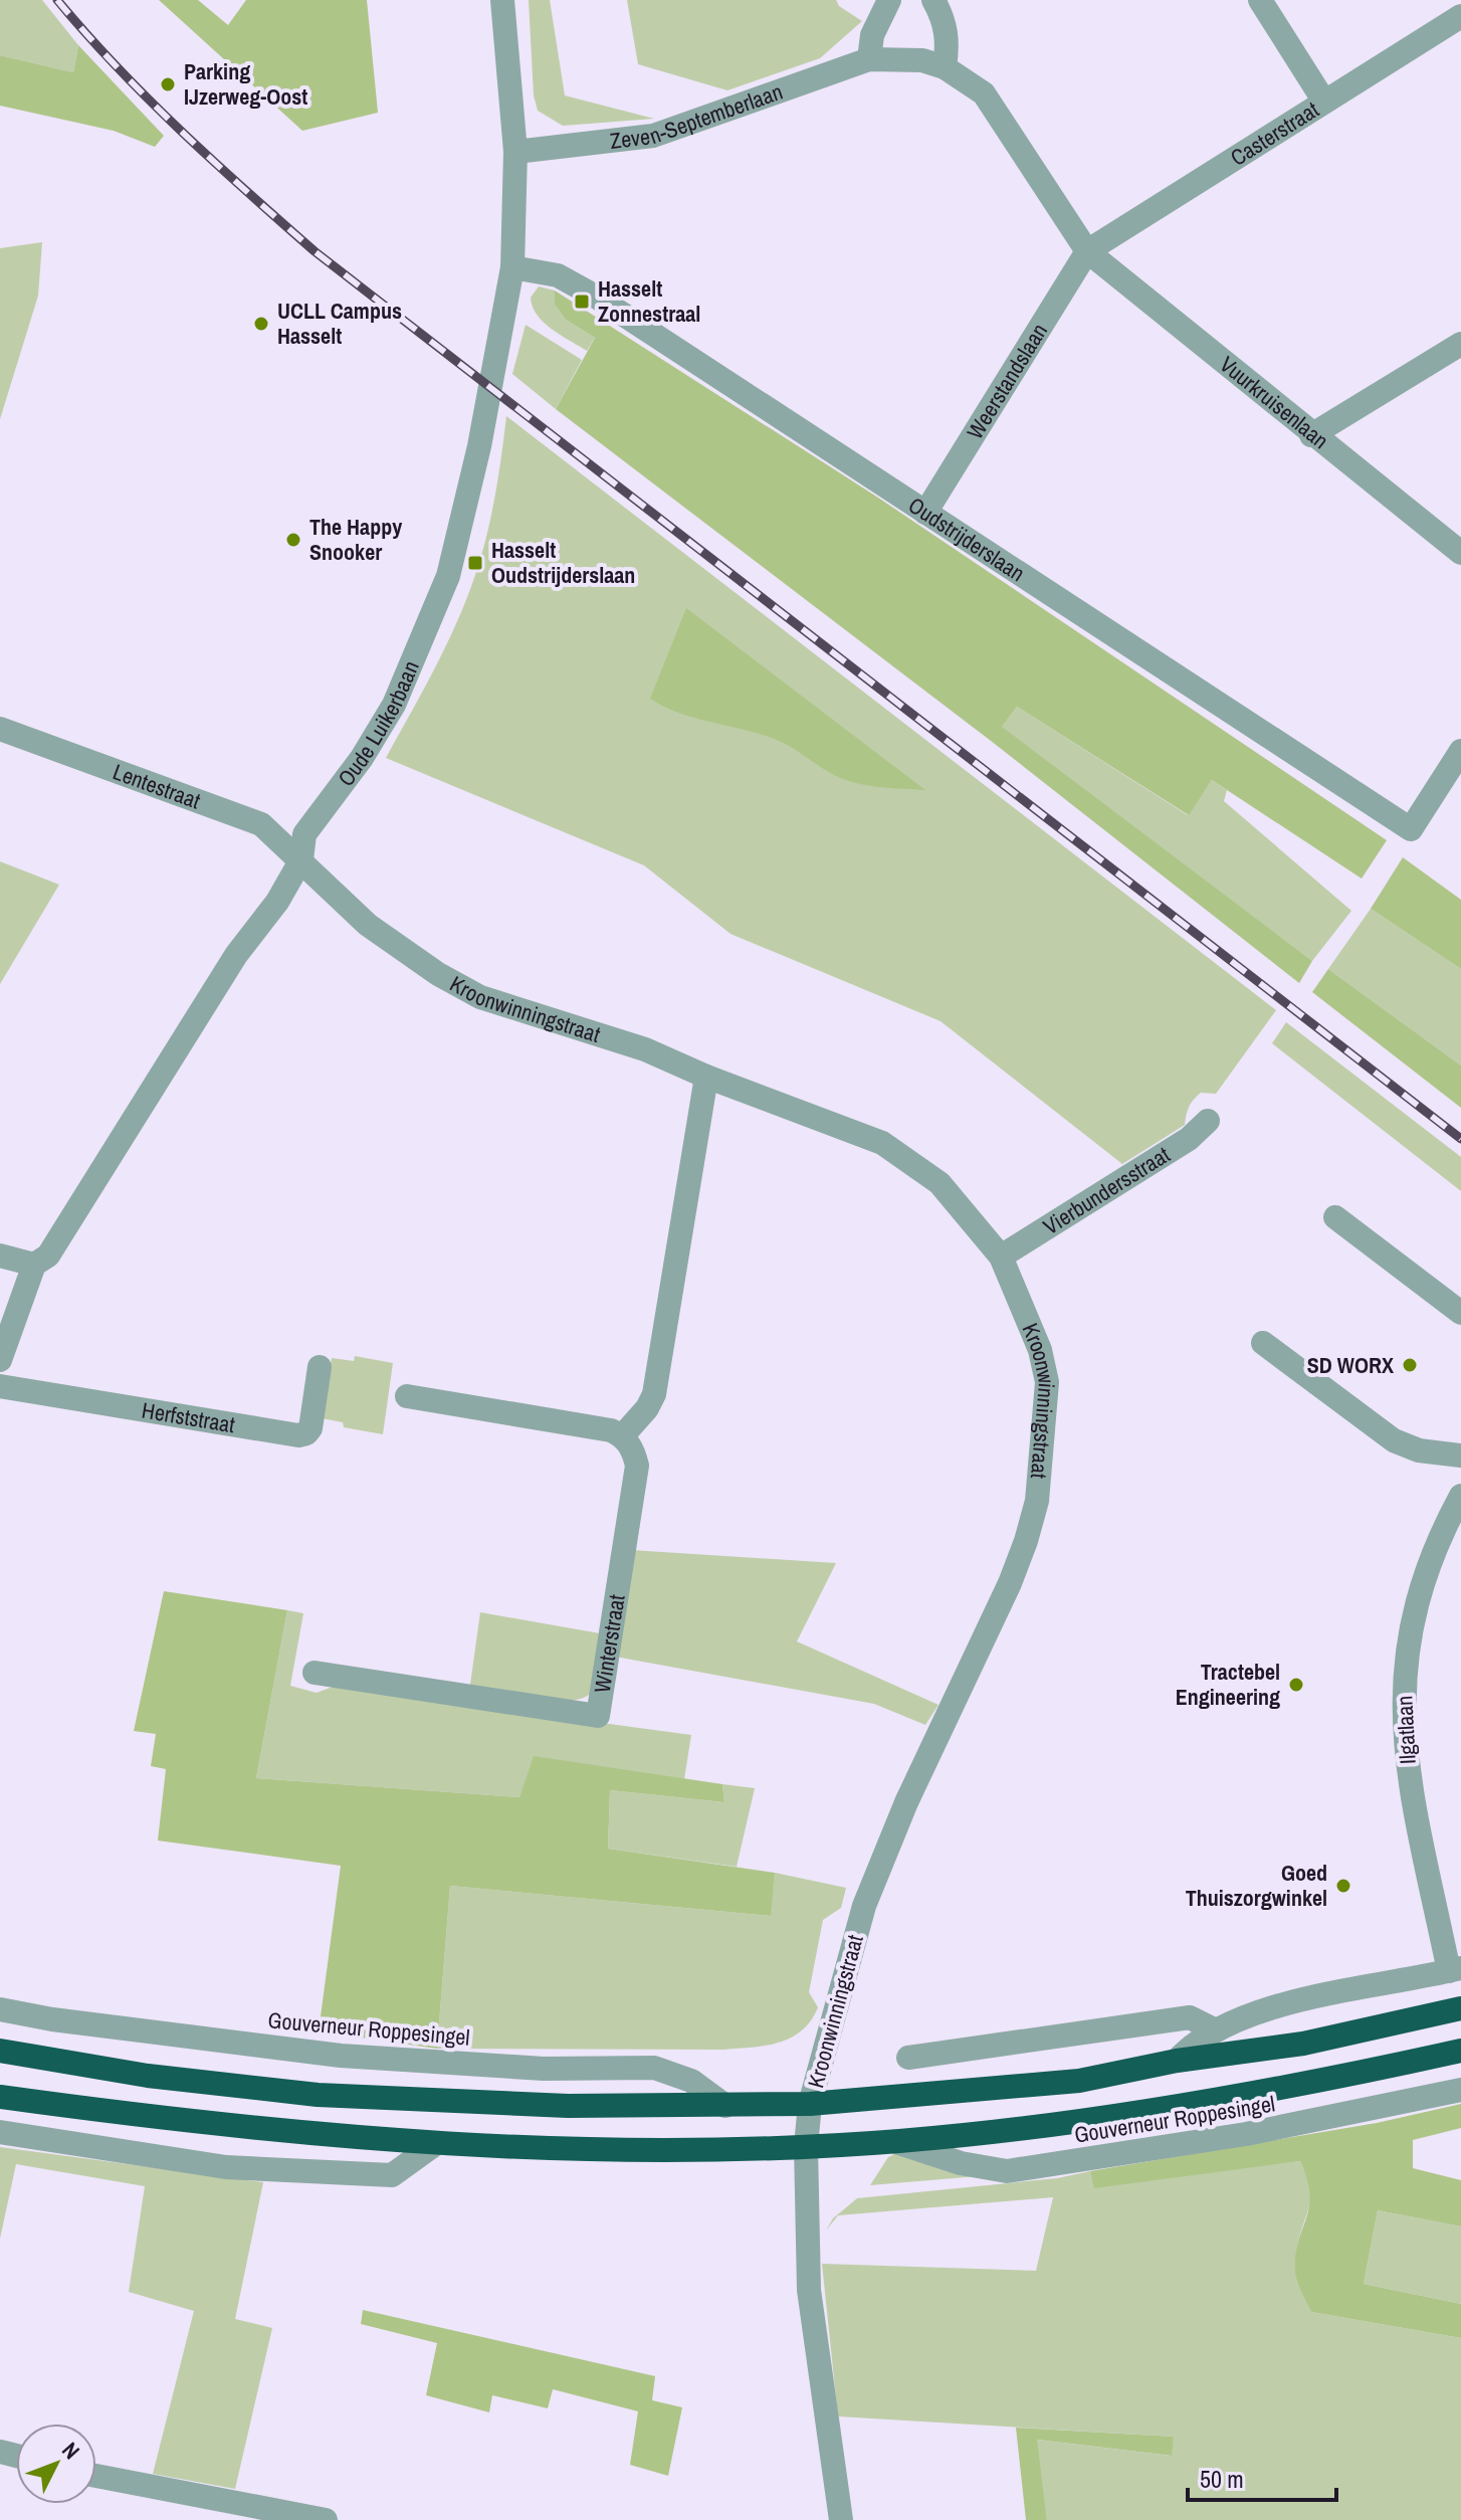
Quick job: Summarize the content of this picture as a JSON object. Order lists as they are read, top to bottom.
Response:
{
  "streets": {
    "highway": ["Gouverneur Roppesingel"],
    "street": [
      "Zeven-Septemberlaan",
      "Casterstraat",
      "Weerstandslaan",
      "Vuurkruisenlaan",
      "Oudstrijderslaan",
      "Oude Luikerbaan",
      "Lentestraat",
      "Kroonwinningstraat",
      "Vierbundersstraat",
      "Herfststraat",
      "Winterstraat",
      "Ilgatlaan"
    ]
  },
  "crossings": [
    ["Zeven-Septemberlaan", "Casterstraat"],
    ["Zeven-Septemberlaan", "Weerstandslaan"],
    ["Zeven-Septemberlaan", "Vuurkruisenlaan"],
    ["Zeven-Septemberlaan", "Oude Luikerbaan"],
    ["Casterstraat", "Weerstandslaan"],
    ["Casterstraat", "Vuurkruisenlaan"],
    ["Weerstandslaan", "Vuurkruisenlaan"],
    ["Weerstandslaan", "Oudstrijderslaan"],
    ["Oudstrijderslaan", "Oude Luikerbaan"],
    ["Oude Luikerbaan", "Lentestraat"],
    ["Oude Luikerbaan", "Kroonwinningstraat"],
    ["Lentestraat", "Kroonwinningstraat"],
    ["Kroonwinningstraat", "Vierbundersstraat"],
    ["Kroonwinningstraat", "Gouverneur Roppesingel"]
  ],
  "places": {
    "other": [
      "Parking IJzerweg-Oost",
      "UCLL Campus Hasselt",
      "The Happy Snooker",
      "SD WORX",
      "Tractebel Engineering",
      "Goed Thuiszorgwinkel"
    ],
    "transit": ["Hasselt Zonnestraal", "Hasselt Oudstrijderslaan"]
  },
  "scale_bar": "50 m",
  "north": "top right"
}
